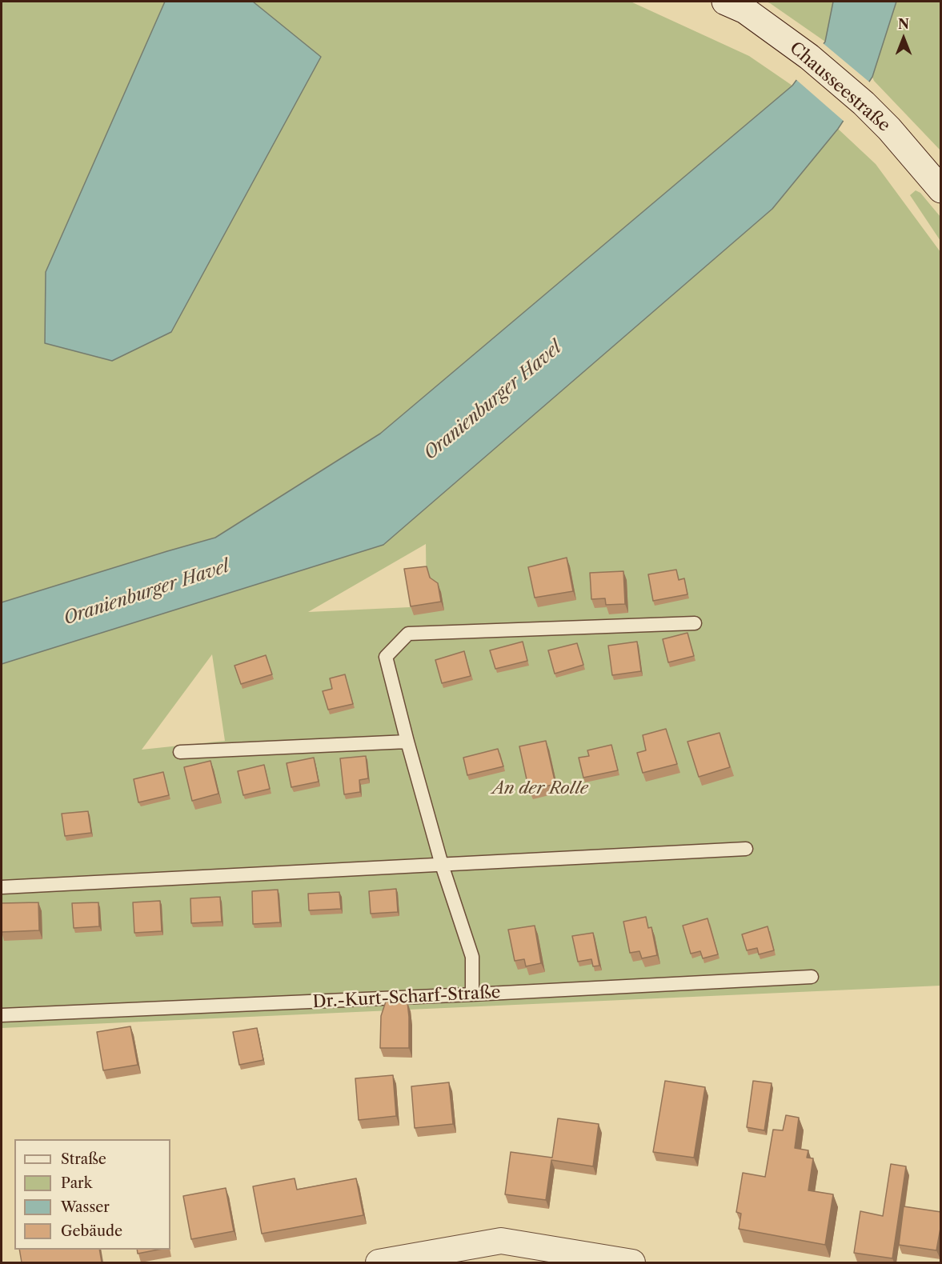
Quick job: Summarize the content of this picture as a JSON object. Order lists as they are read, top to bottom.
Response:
{
  "streets": {
    "main road": ["Chausseestraße"],
    "lane": ["Dr.-Kurt-Scharf-Straße"]
  },
  "water": ["Oranienburger Havel"],
  "parks": ["An der Rolle"],
  "legend": [
    "Straße",
    "Park",
    "Wasser",
    "Gebäude"
  ],
  "north": "top"
}
